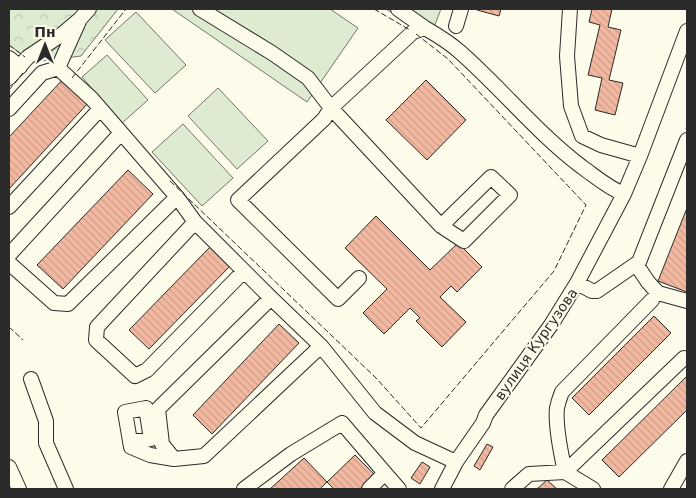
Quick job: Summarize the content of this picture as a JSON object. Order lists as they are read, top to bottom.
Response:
{
  "streets": {
    "street": ["вулиця Кургузова"]
  },
  "north": "top"
}
